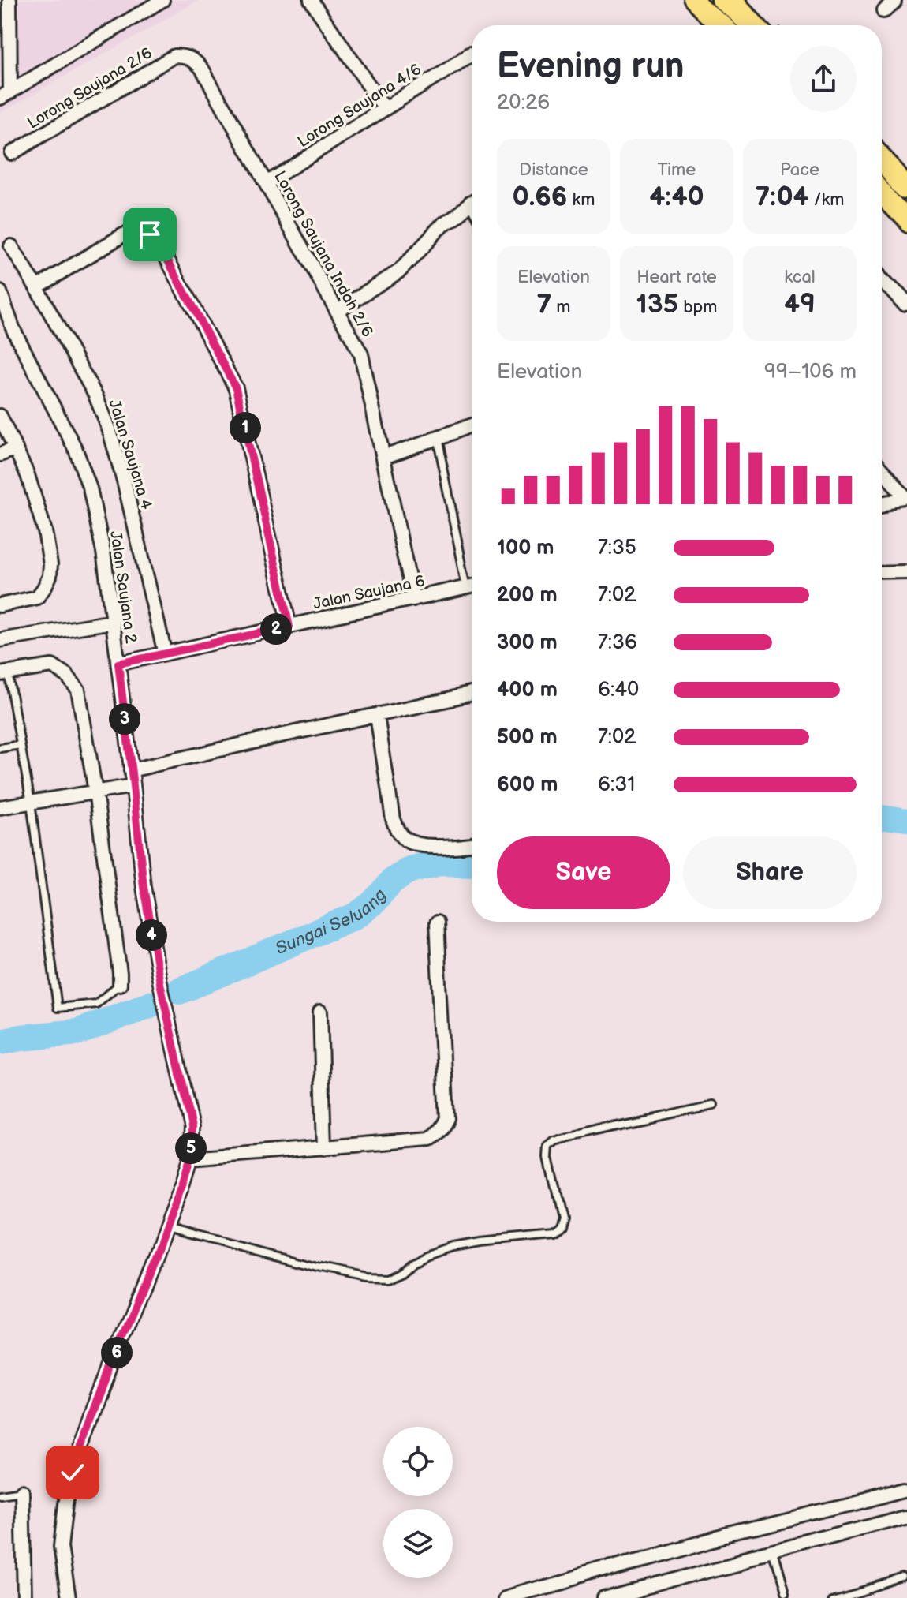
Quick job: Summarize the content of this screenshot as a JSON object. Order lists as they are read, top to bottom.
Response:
{
  "streets": {
    "street": [
      "Lorong Saujana 2/6",
      "Lorong Saujana 4/6",
      "Lorong Saujana Indah 2/6",
      "Jalan Saujana 4",
      "Jalan Saujana 2",
      "Jalan Saujana 6"
    ]
  },
  "crossings": [
    ["Lorong Saujana 2/6", "Lorong Saujana Indah 2/6"],
    ["Lorong Saujana 4/6", "Lorong Saujana Indah 2/6"],
    ["Lorong Saujana Indah 2/6", "Jalan Saujana 6"],
    ["Jalan Saujana 4", "Jalan Saujana 6"],
    ["Jalan Saujana 2", "Jalan Saujana 6"]
  ],
  "water": ["Sungai Seluang"],
  "page": {
    "heading": ["Evening run", "20:26"],
    "stats": [
      ["Distance", "0.66 km"],
      ["Time", "4:40"],
      ["Pace", "7:04 /km"],
      ["Elevation", "7 m"],
      ["Heart rate", "135 bpm"],
      ["kcal", "49"]
    ],
    "chart": ["Elevation", "99–106 m"],
    "pins": [
      "1",
      "2",
      "3",
      "4",
      "5",
      "6"
    ],
    "list": [
      {
        "name": "100 m",
        "note": "7:35"
      },
      {
        "name": "200 m",
        "note": "7:02"
      },
      {
        "name": "300 m",
        "note": "7:36"
      },
      {
        "name": "400 m",
        "note": "6:40"
      },
      {
        "name": "500 m",
        "note": "7:02"
      },
      {
        "name": "600 m",
        "note": "6:31"
      }
    ],
    "buttons": ["Save", "Share"]
  }
}
